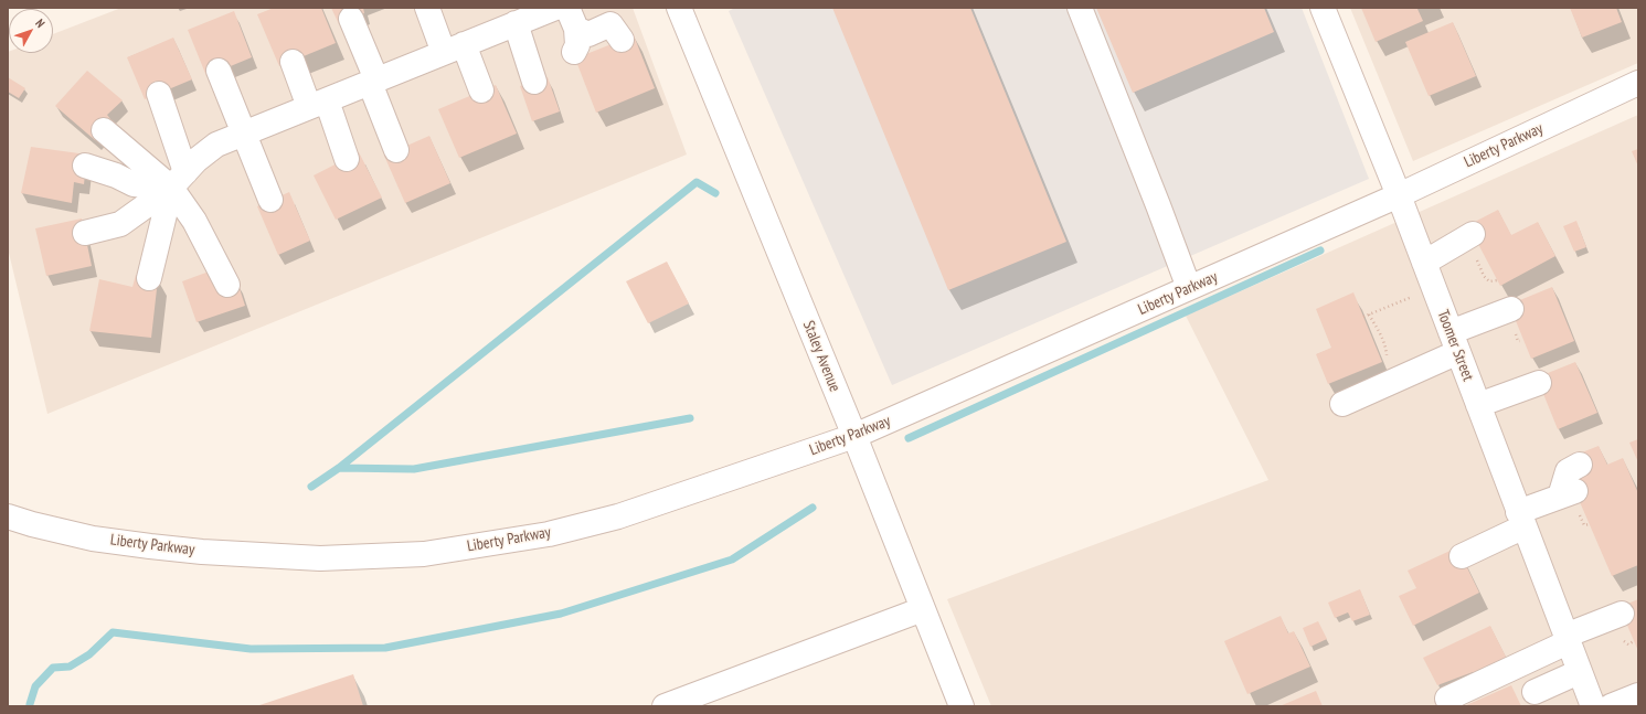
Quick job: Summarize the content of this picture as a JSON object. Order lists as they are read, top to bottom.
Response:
{
  "streets": {
    "street": ["Liberty Parkway", "Toomer Street", "Staley Avenue"]
  },
  "crossings": [
    ["Liberty Parkway", "Toomer Street"],
    ["Liberty Parkway", "Staley Avenue"]
  ],
  "north": "top right"
}
